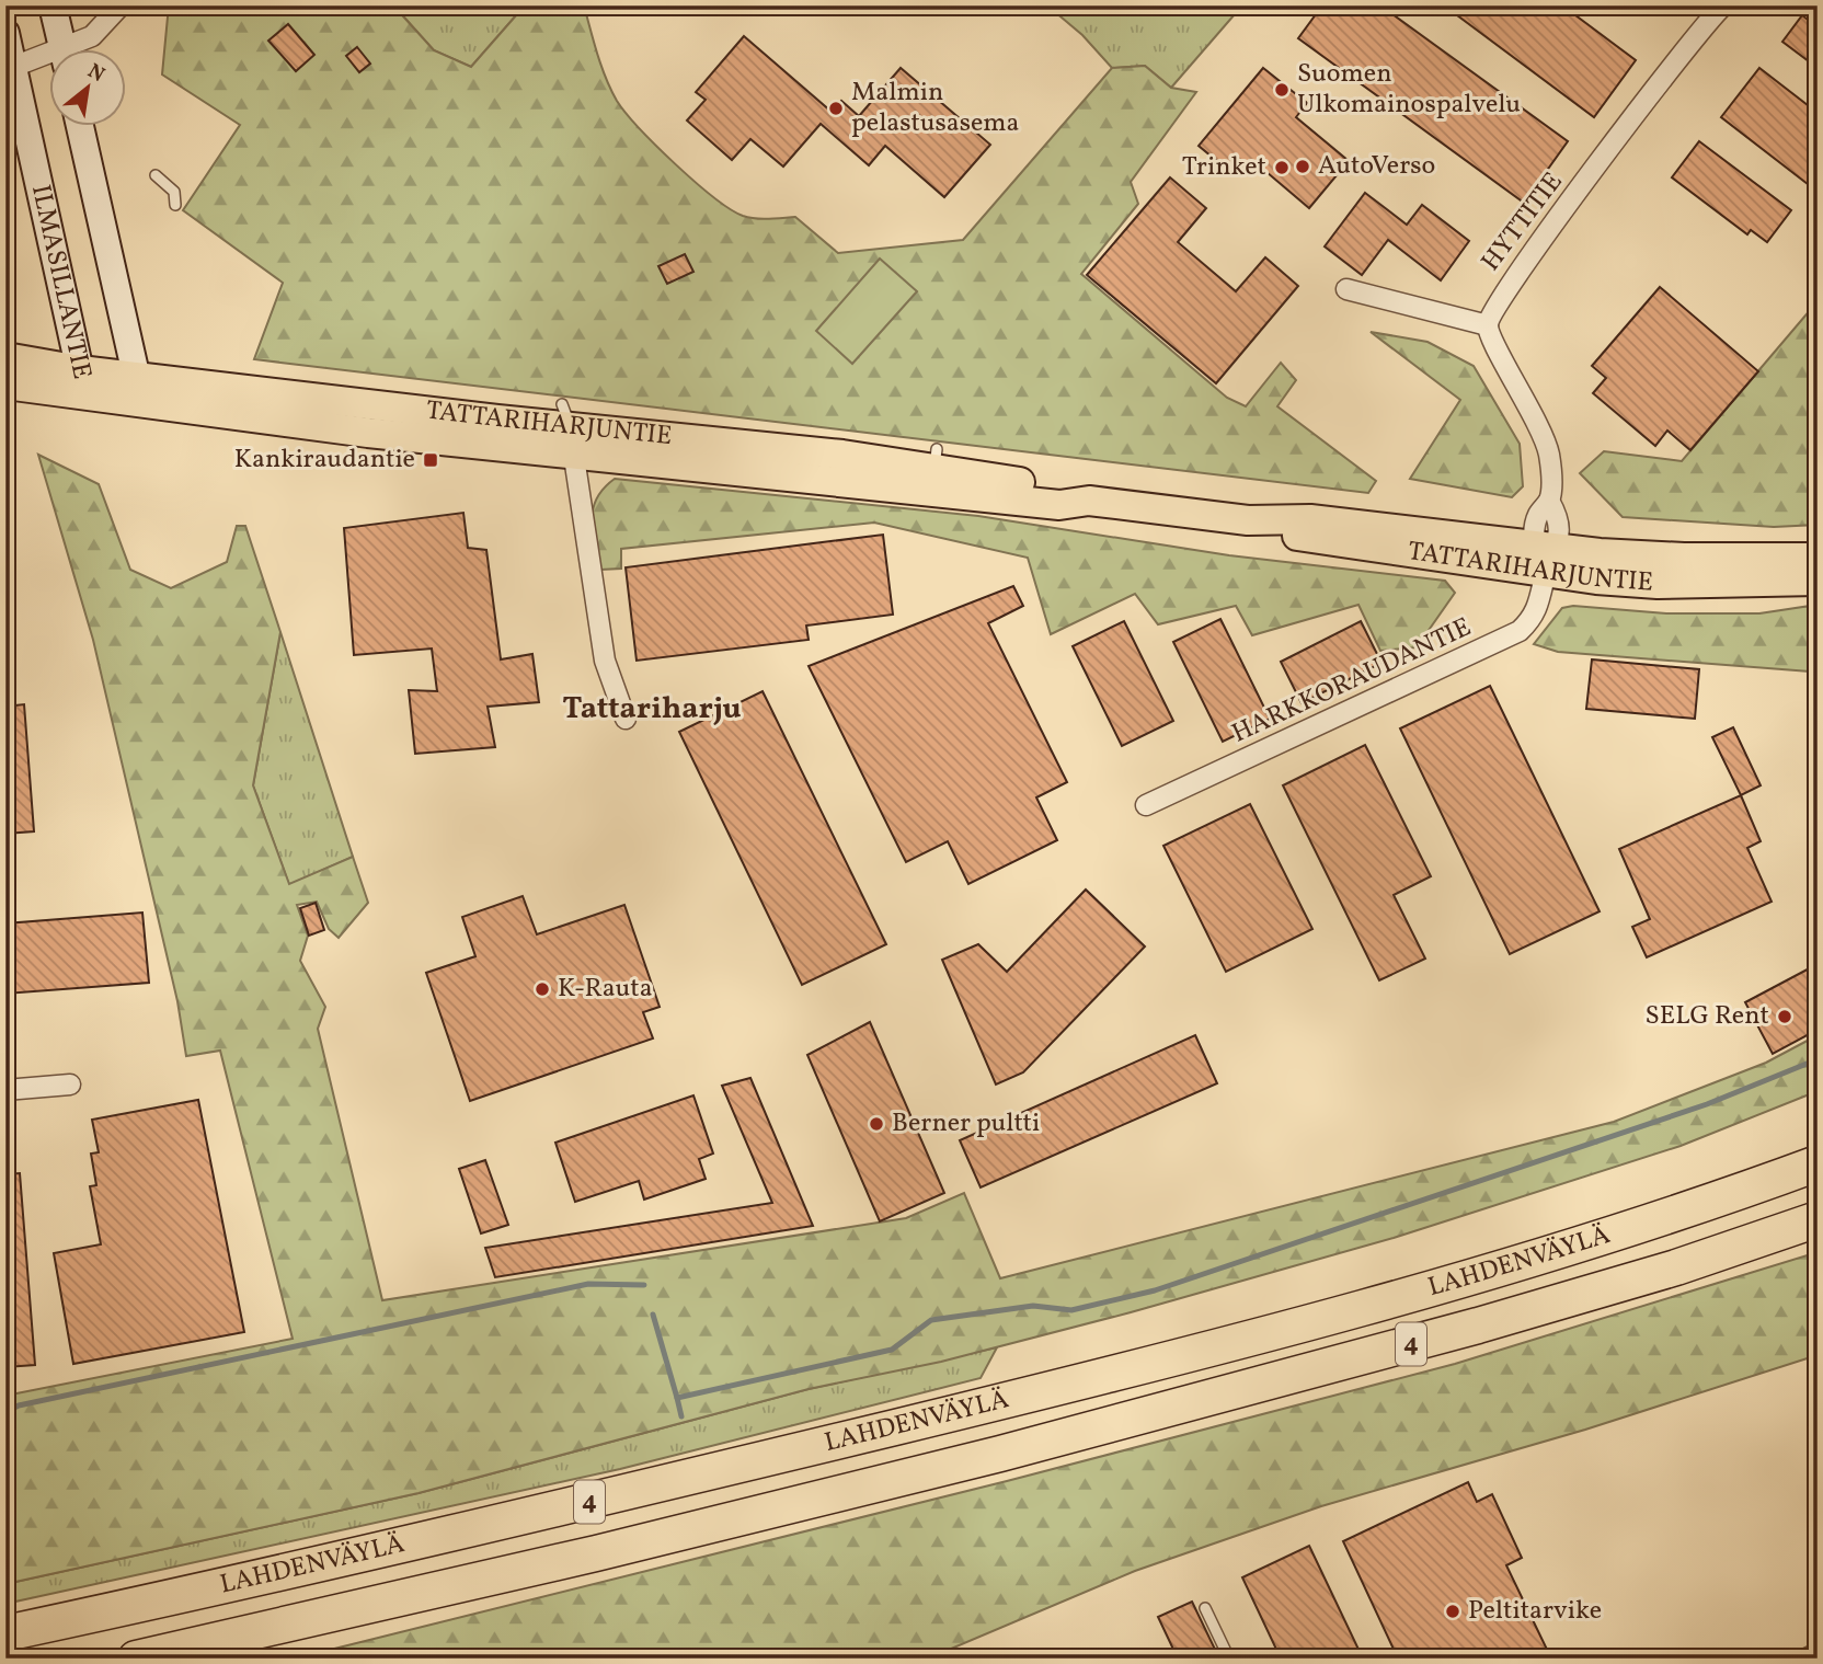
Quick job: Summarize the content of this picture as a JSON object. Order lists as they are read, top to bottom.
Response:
{
  "streets": {
    "highway": ["LAHDENVÄYLÄ", "4"],
    "main road": ["ILMASILLANTIE", "TATTARIHARJUNTIE"],
    "street": ["HYTTITIE", "HARKKORAUDANTIE"]
  },
  "crossings": [
    ["ILMASILLANTIE", "TATTARIHARJUNTIE"],
    ["TATTARIHARJUNTIE", "HARKKORAUDANTIE"]
  ],
  "districts": ["Tattariharju"],
  "places": {
    "other": [
      "Suomen Ulkomainospalvelu",
      "Malmin pelastusasema",
      "AutoVerso",
      "Trinket",
      "K-Rauta",
      "SELG Rent",
      "Berner pultti",
      "Peltitarvike"
    ],
    "transit": ["Kankiraudantie"]
  },
  "north": "top right"
}
